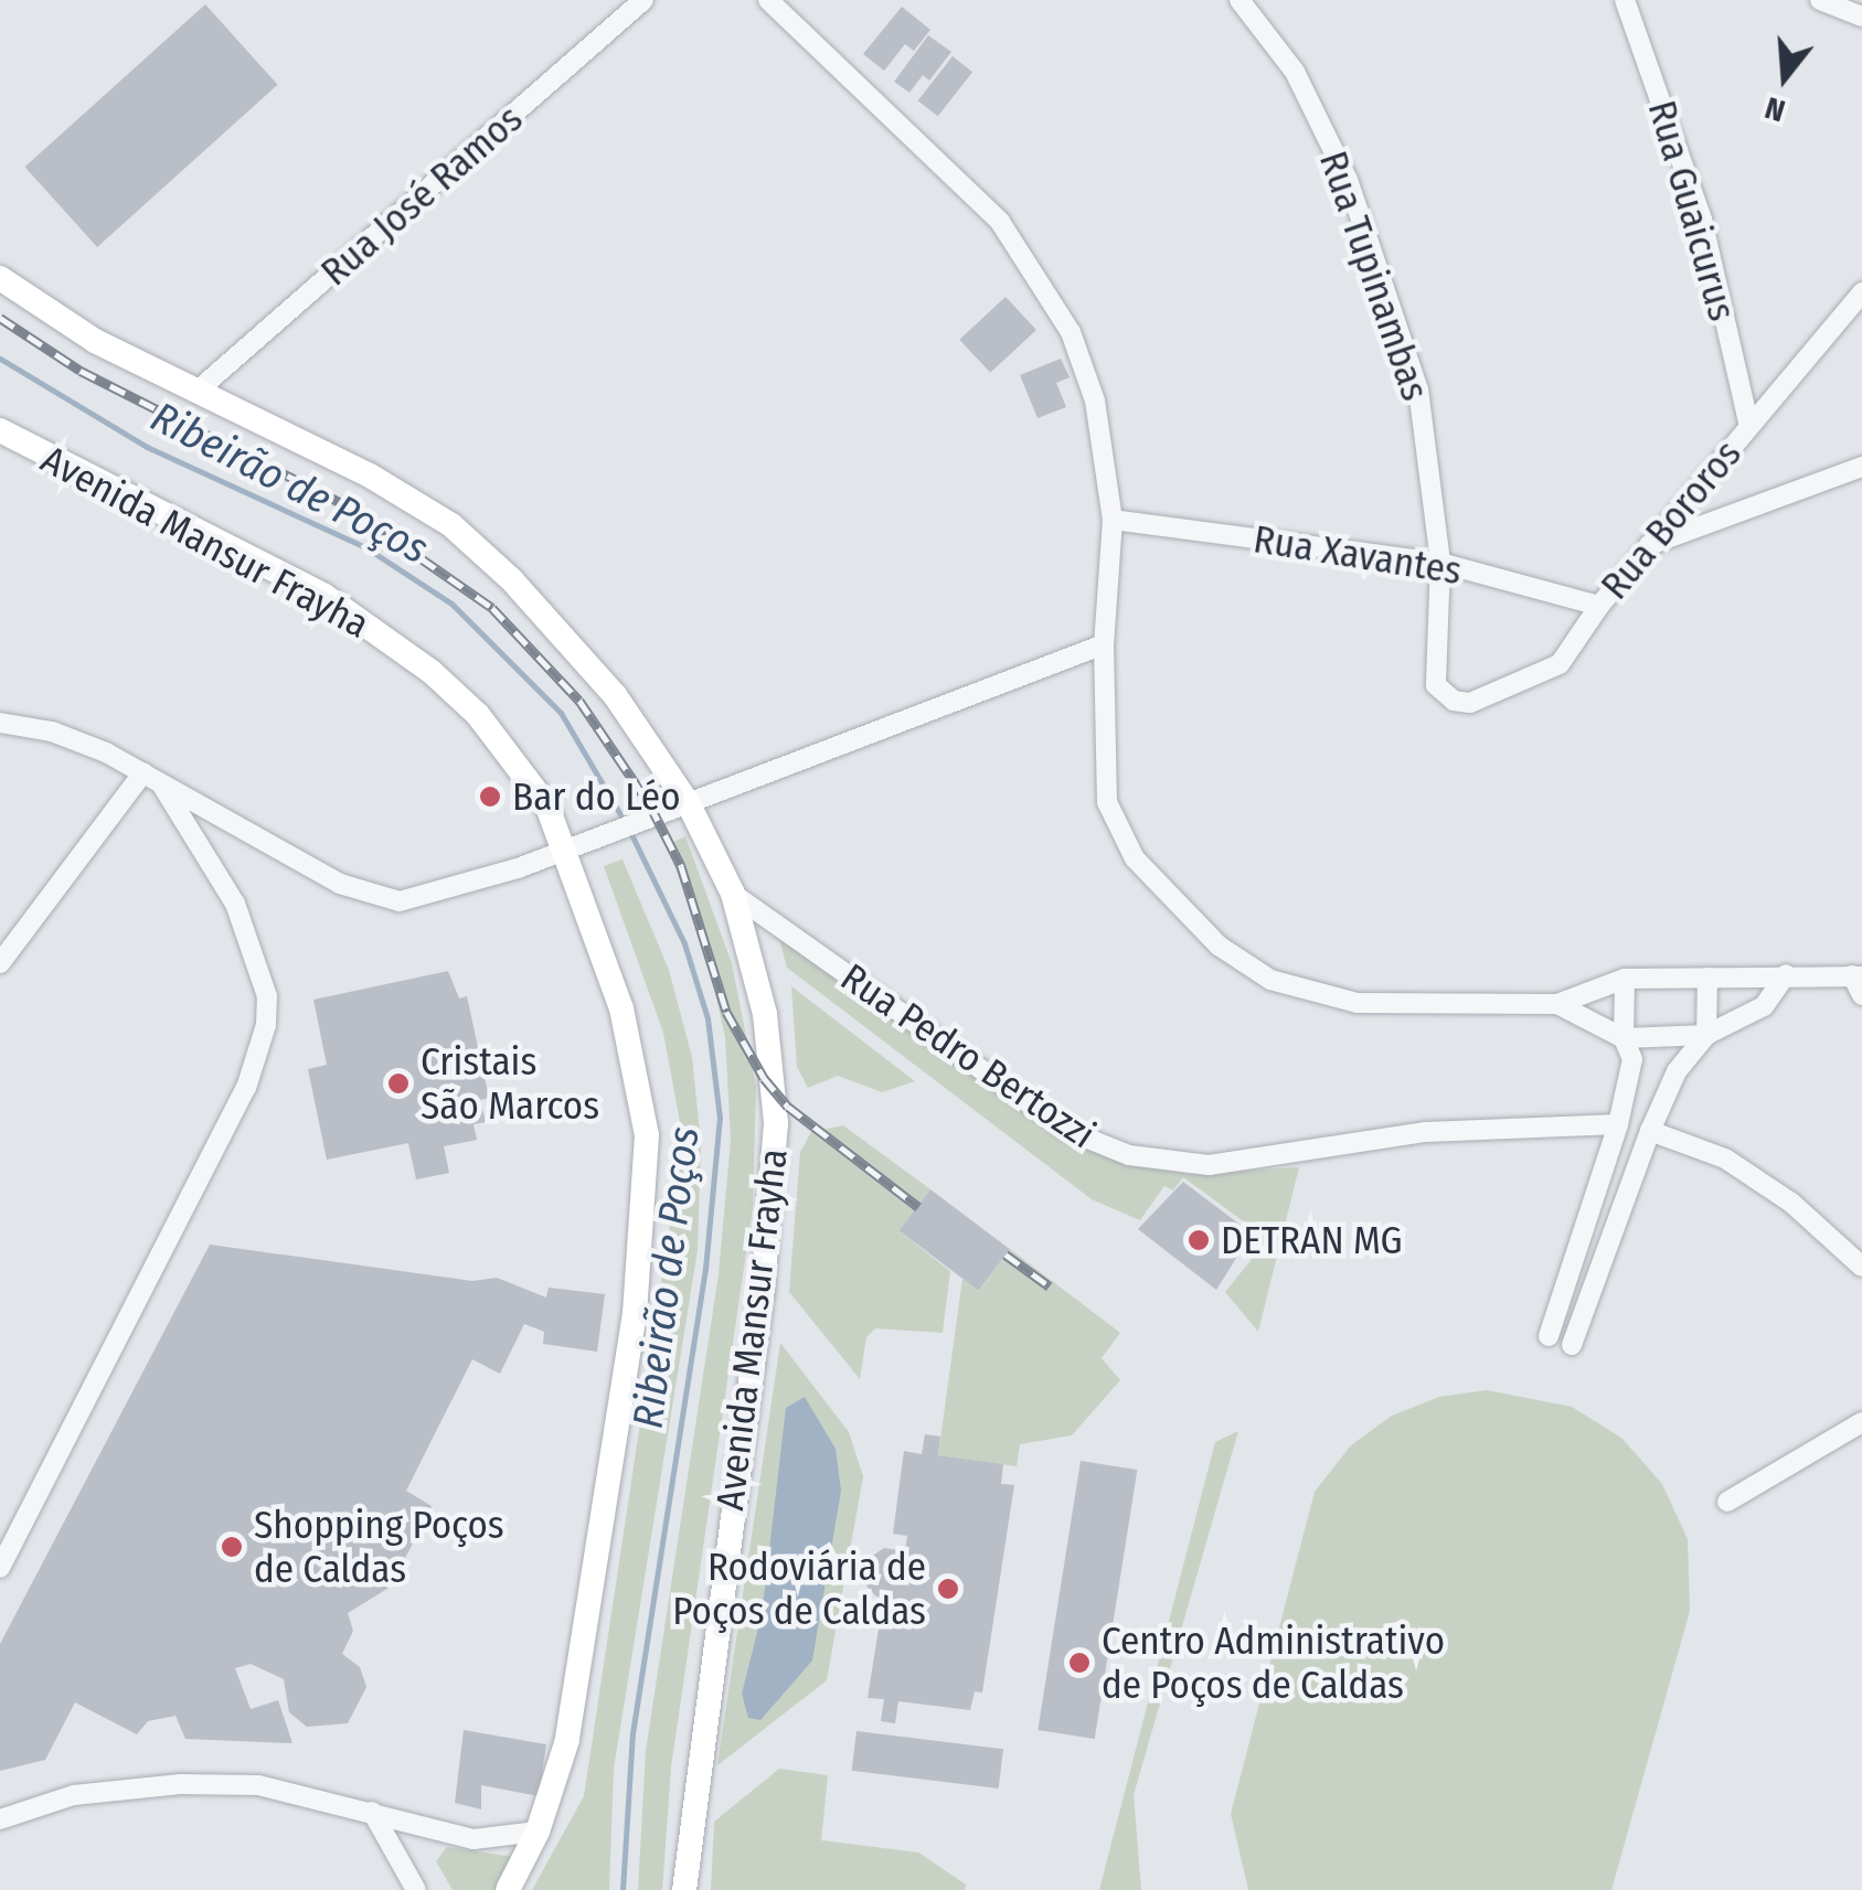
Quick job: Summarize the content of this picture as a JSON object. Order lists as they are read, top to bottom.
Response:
{
  "streets": {
    "main road": ["Avenida Mansur Frayha"],
    "street": [
      "Rua José Ramos",
      "Rua Guaicurus",
      "Rua Tupinambas",
      "Rua Bororos",
      "Rua Xavantes",
      "Rua Pedro Bertozzi"
    ]
  },
  "crossings": [
    ["Rua José Ramos", "Avenida Mansur Frayha"],
    ["Rua Guaicurus", "Rua Bororos"],
    ["Rua Tupinambas", "Rua Bororos"],
    ["Rua Tupinambas", "Rua Xavantes"],
    ["Rua Bororos", "Rua Xavantes"],
    ["Avenida Mansur Frayha", "Rua Pedro Bertozzi"]
  ],
  "water": ["Ribeirão de Poços"],
  "places": [
    "Bar do Léo",
    "Cristais São Marcos",
    "DETRAN MG",
    "Shopping Poços de Caldas",
    "Rodoviária de Poços de Caldas",
    "Centro Administrativo de Poços de Caldas"
  ],
  "north": "bottom"
}
